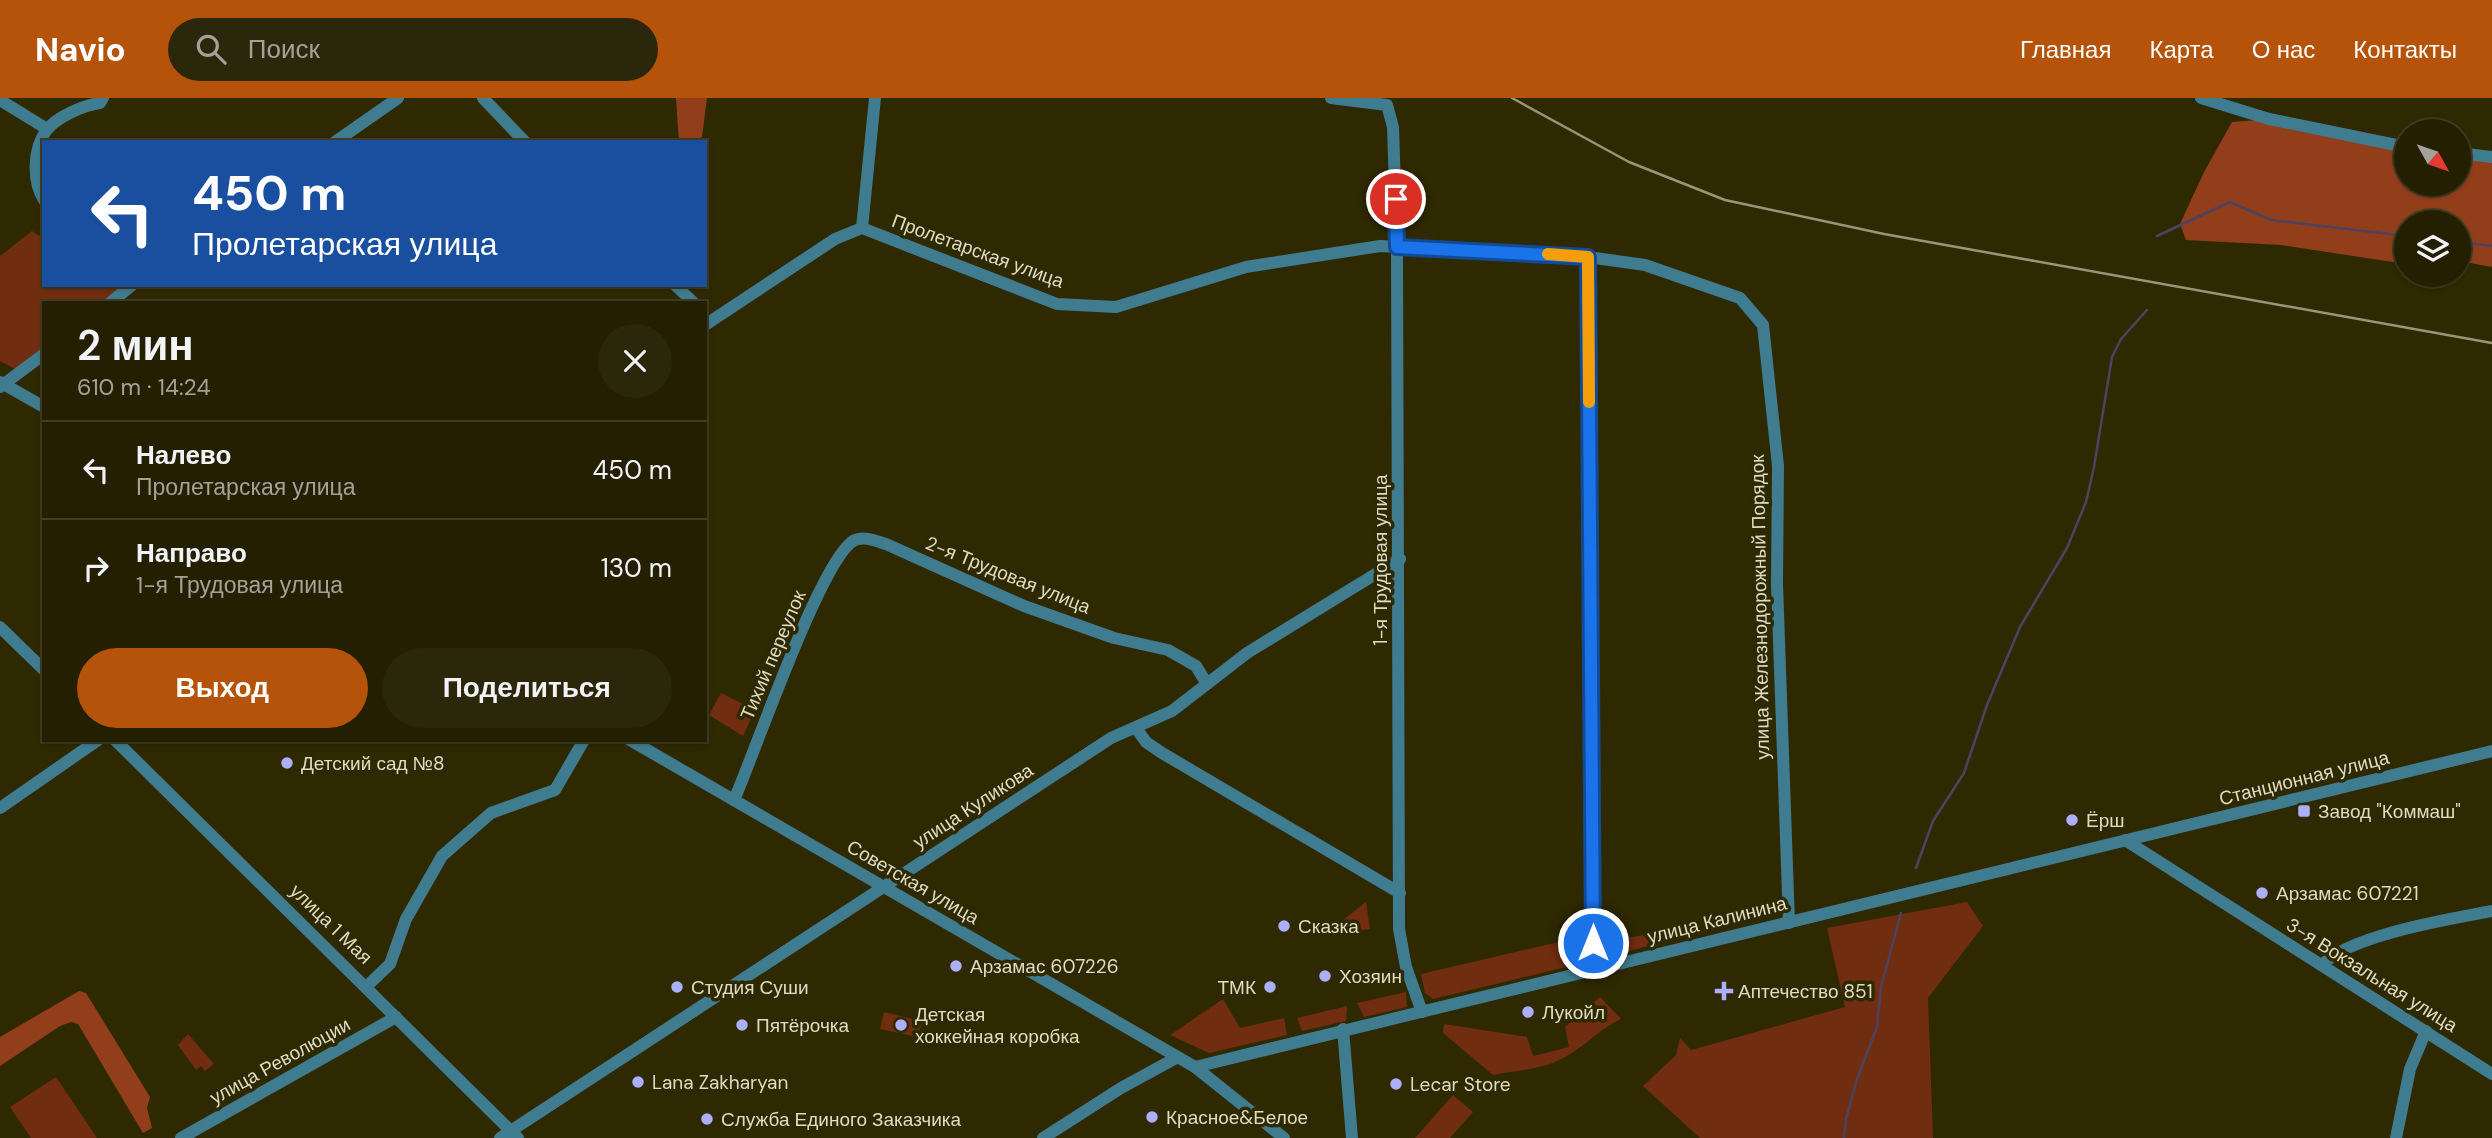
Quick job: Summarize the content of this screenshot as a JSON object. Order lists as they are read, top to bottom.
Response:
{
  "streets": {
    "street": [
      "Пролетарская улица",
      "1-я Трудовая улица",
      "2-я Трудовая улица",
      "улица Железнодорожный Порядок",
      "Тихий переулок",
      "Станционная улица",
      "улица Куликова",
      "Советская улица",
      "улица Калинина",
      "улица 1 Мая",
      "3-я Вокзальная улица",
      "улица Революции"
    ]
  },
  "crossings": [
    ["Пролетарская улица", "1-я Трудовая улица"],
    ["Пролетарская улица", "улица Железнодорожный Порядок"],
    ["1-я Трудовая улица", "улица Куликова"],
    ["1-я Трудовая улица", "улица Калинина"],
    ["2-я Трудовая улица", "Тихий переулок"],
    ["2-я Трудовая улица", "улица Куликова"],
    ["улица Железнодорожный Порядок", "улица Калинина"],
    ["Тихий переулок", "Советская улица"],
    ["Станционная улица", "улица Калинина"],
    ["Станционная улица", "3-я Вокзальная улица"],
    ["улица Куликова", "Советская улица"],
    ["улица Куликова", "улица 1 Мая"],
    ["Советская улица", "улица Калинина"],
    ["улица Калинина", "3-я Вокзальная улица"],
    ["улица 1 Мая", "улица Революции"]
  ],
  "places": {
    "other": [
      "Детский сад №8",
      "Ёрш",
      "Арзамас 607221",
      "Сказка",
      "Арзамас 607226",
      "Хозяин",
      "Студия Суши",
      "ТМК",
      "Лукойл",
      "Пятёрочка",
      "Детская хоккейная коробка",
      "Lana Zakharyan",
      "Lecar Store",
      "Красное&Белое",
      "Служба Единого Заказчика"
    ],
    "transit": ["Завод \"Коммаш\""],
    "health": ["Аптечество 851"]
  },
  "north": "bottom right",
  "page": {
    "header": "Navio",
    "search": "Поиск",
    "nav": [
      "Главная",
      "Карта",
      "О нас",
      "Контакты"
    ],
    "turn": ["450 m", "Пролетарская улица"],
    "heading": ["2 мин", "610 m · 14:24"],
    "list": [
      {
        "name": "Налево",
        "note": "Пролетарская улица",
        "value": "450 m"
      },
      {
        "name": "Направо",
        "note": "1-я Трудовая улица",
        "value": "130 m"
      }
    ],
    "buttons": ["Выход", "Поделиться"]
  }
}
